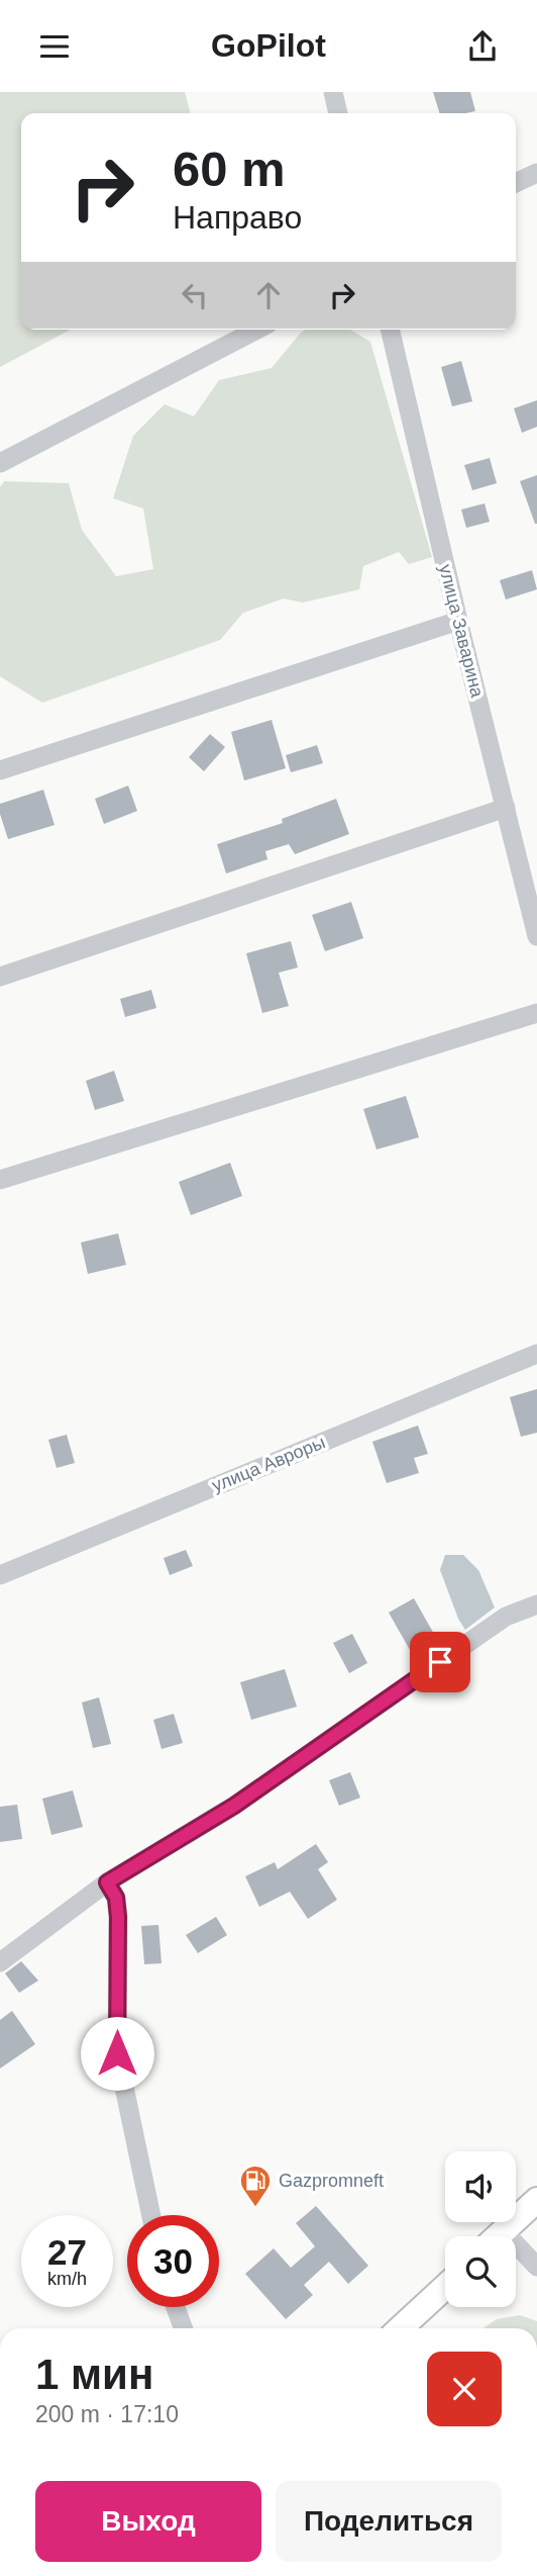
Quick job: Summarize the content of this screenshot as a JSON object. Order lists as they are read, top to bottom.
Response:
{
  "streets": {
    "street": ["улица Заварина", "улица Авроры"]
  },
  "places": {
    "fuel station": ["Gazpromneft"]
  },
  "page": {
    "header": "GoPilot",
    "turn": ["60 m", "Направо"],
    "speed": "27 km/h",
    "limit": "30",
    "heading": ["1 мин", "200 m · 17:10"],
    "buttons": ["Выход", "Поделиться"]
  }
}
